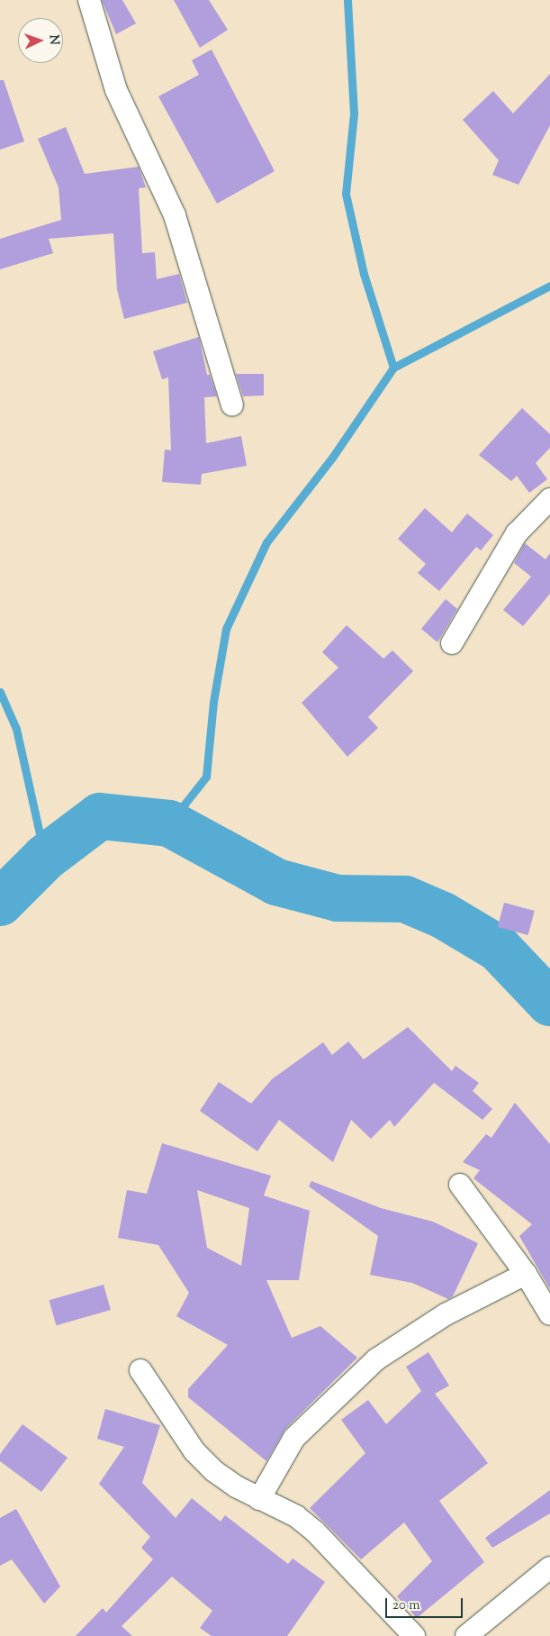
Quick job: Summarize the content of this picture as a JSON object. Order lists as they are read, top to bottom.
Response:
{
  "scale_bar": "20 m",
  "north": "right"
}
